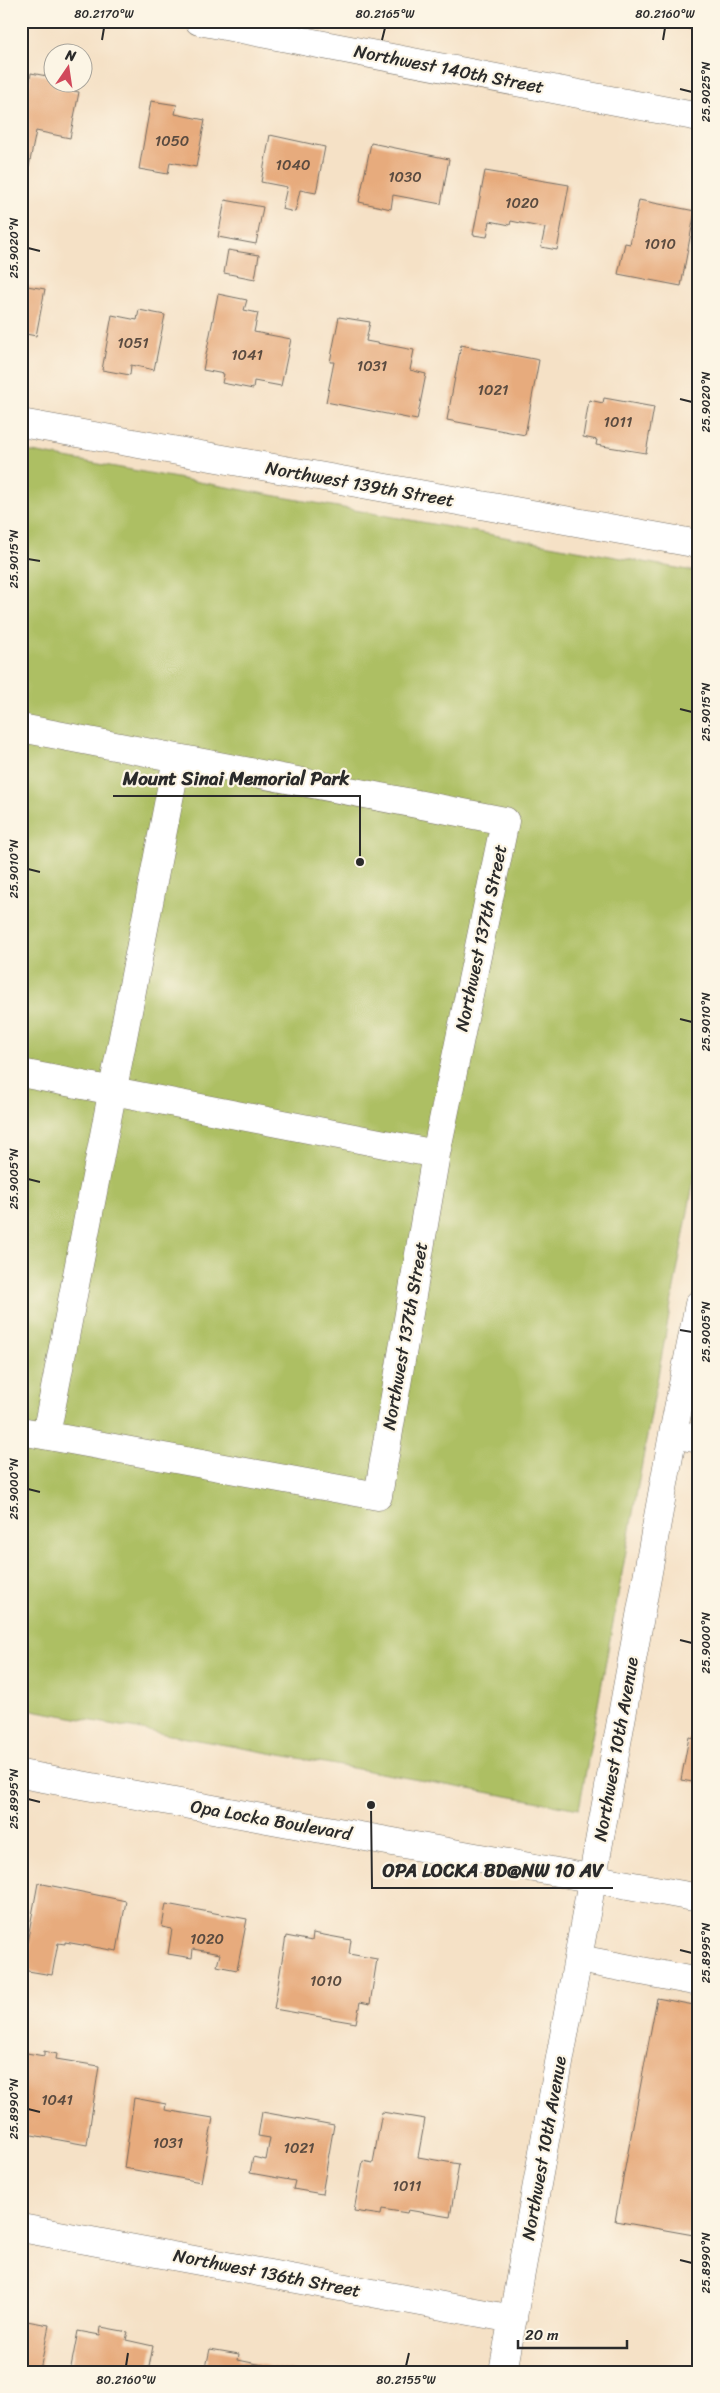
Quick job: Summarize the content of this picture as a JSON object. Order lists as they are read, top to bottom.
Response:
{
  "streets": {
    "street": [
      "Northwest 140th Street",
      "Northwest 139th Street",
      "Northwest 137th Street",
      "Northwest 10th Avenue",
      "Opa Locka Boulevard",
      "Northwest 136th Street"
    ]
  },
  "crossings": [
    ["Northwest 10th Avenue", "Opa Locka Boulevard"],
    ["Northwest 10th Avenue", "Northwest 136th Street"]
  ],
  "places": ["Mount Sinai Memorial Park", "OPA LOCKA BD@NW 10 AV"],
  "house_numbers": [
    "1050",
    "1040",
    "1030",
    "1020",
    "1010",
    "1051",
    "1041",
    "1031",
    "1021",
    "1011",
    "1020",
    "1010",
    "1041",
    "1031",
    "1021",
    "1011"
  ],
  "scale_bar": "20 m",
  "north": "top",
  "coordinates": [
    "80.2170°W",
    "80.2165°W",
    "80.2160°W",
    "25.9025°N",
    "25.9020°N",
    "25.9015°N",
    "25.9010°N",
    "25.9005°N",
    "25.9000°N",
    "25.8995°N",
    "25.8990°N",
    "80.2155°W"
  ]
}
